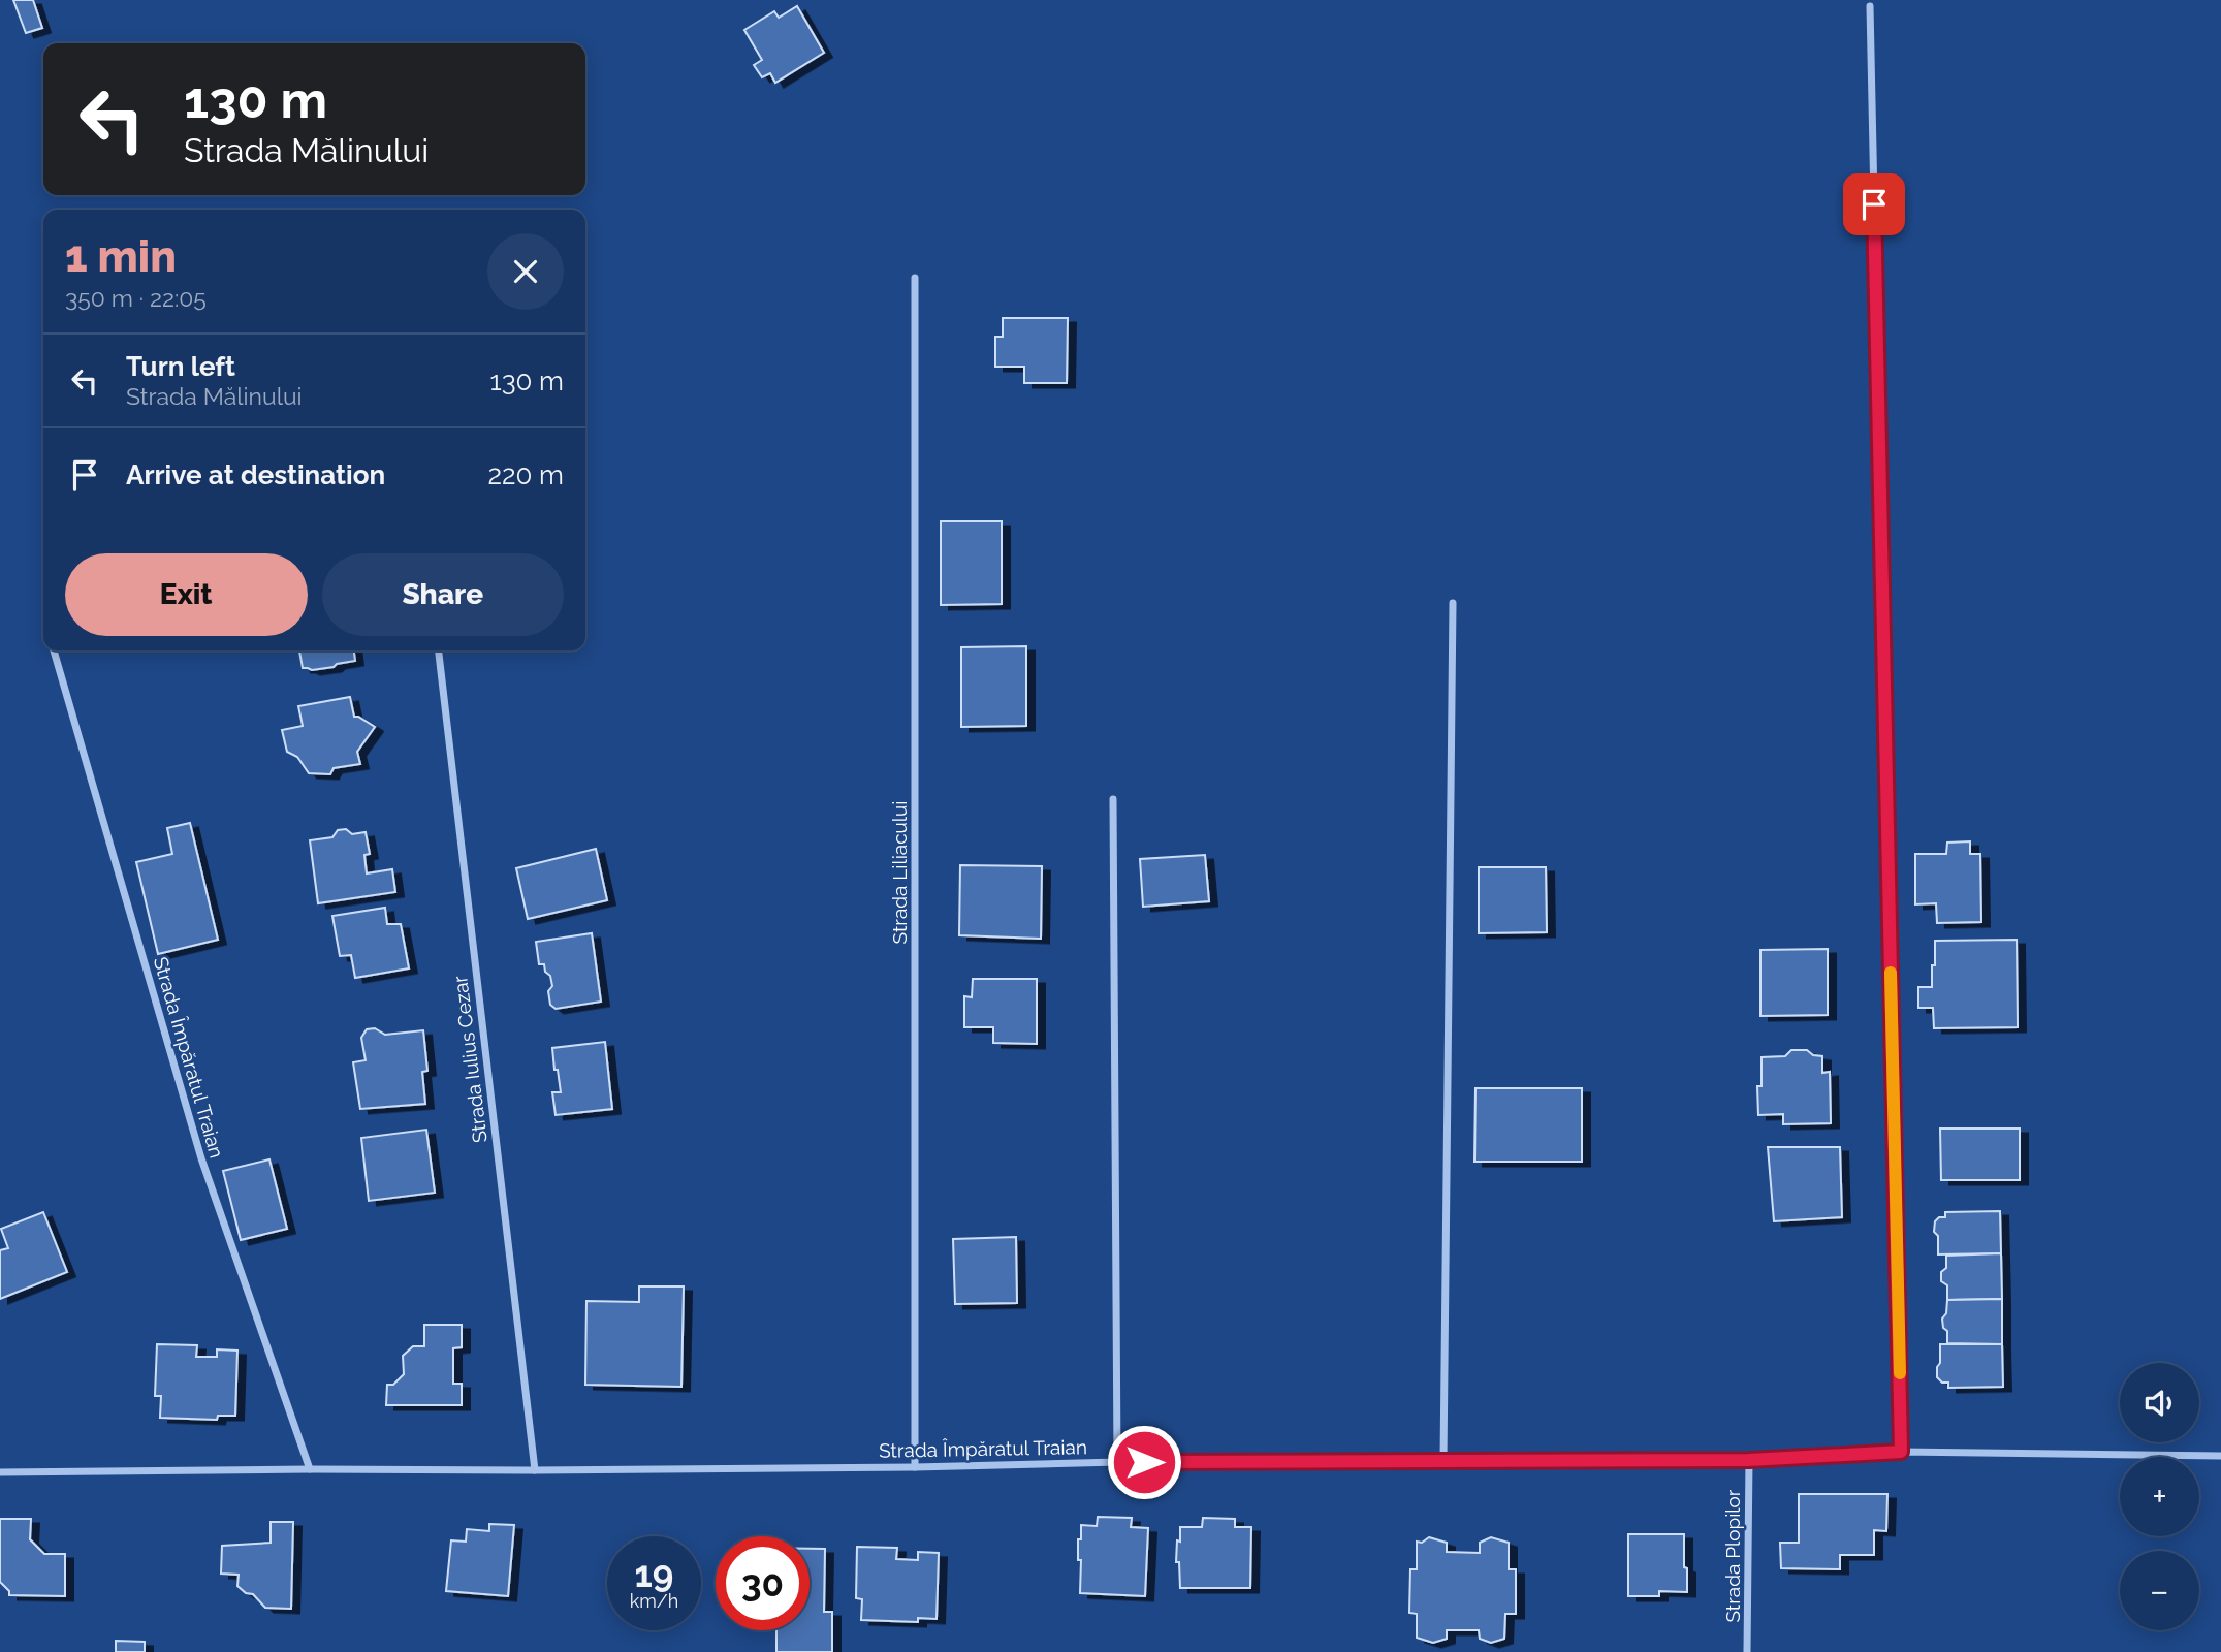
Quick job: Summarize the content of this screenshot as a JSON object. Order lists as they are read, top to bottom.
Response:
{
  "streets": {
    "street": [
      "Strada Liliacului",
      "Strada Împăratul Traian",
      "Strada Iulius Cezar",
      "Strada Plopilor"
    ]
  },
  "crossings": [
    ["Strada Liliacului", "Strada Împăratul Traian"],
    ["Strada Împăratul Traian", "Strada Iulius Cezar"],
    ["Strada Împăratul Traian", "Strada Plopilor"]
  ],
  "page": {
    "turn": ["130 m", "Strada Mălinului"],
    "heading": ["1 min", "350 m · 22:05"],
    "list": [
      {
        "name": "Turn left",
        "note": "Strada Mălinului",
        "value": "130 m"
      },
      {
        "name": "Arrive at destination",
        "value": "220 m"
      }
    ],
    "buttons": ["Exit", "Share"],
    "map_buttons": ["+", "−"],
    "speed": "19 km/h",
    "limit": "30"
  }
}
